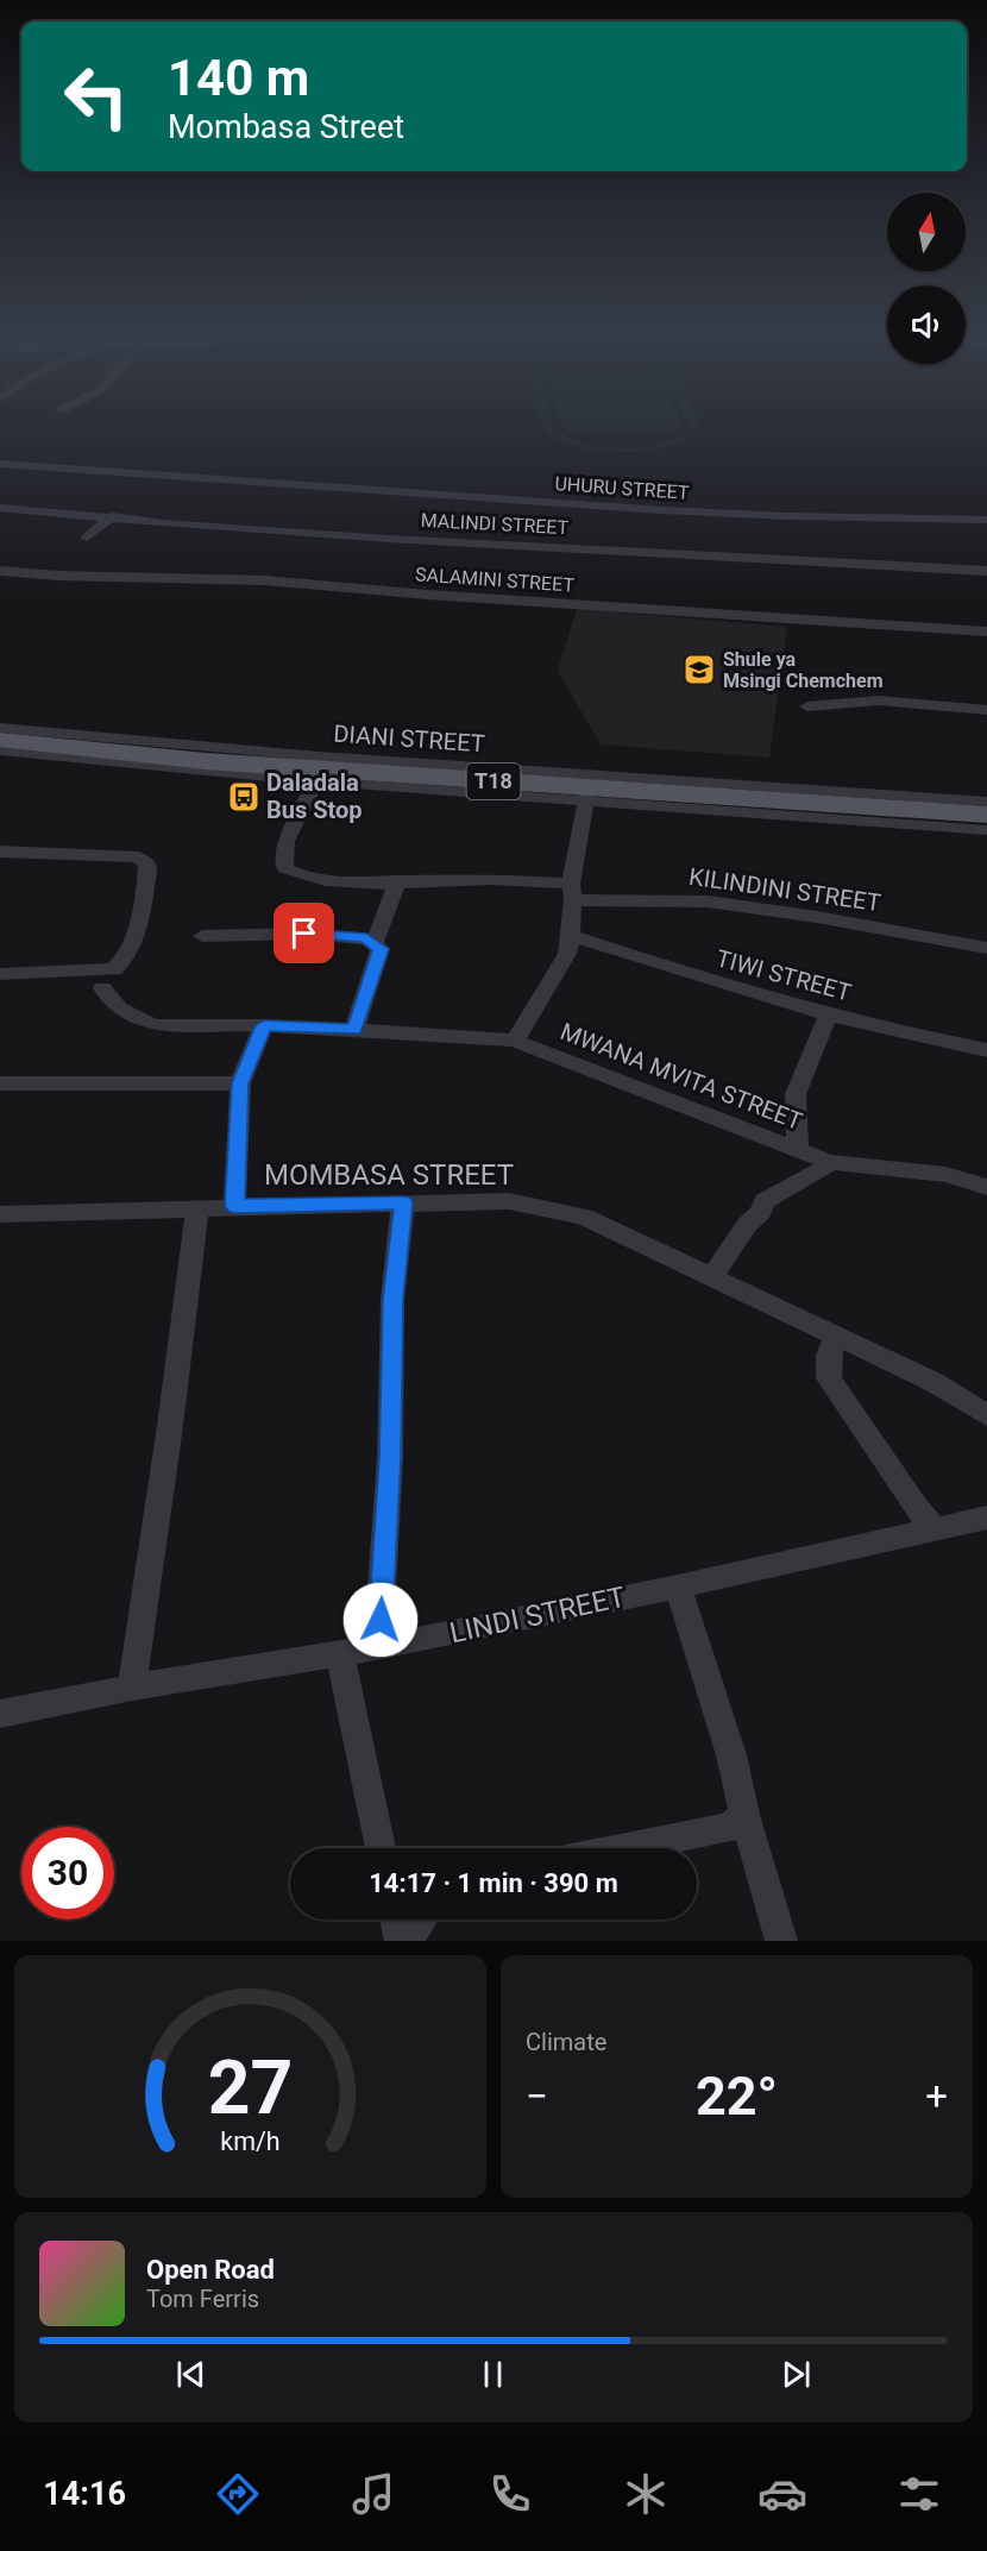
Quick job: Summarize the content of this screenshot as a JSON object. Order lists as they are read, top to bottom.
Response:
{
  "streets": {
    "main road": ["T18"],
    "street": [
      "UHURU STREET",
      "MALINDI STREET",
      "SALAMINI STREET",
      "DIANI STREET",
      "KILINDINI STREET",
      "TIWI STREET",
      "MWANA MVITA STREET",
      "MOMBASA STREET",
      "LINDI STREET"
    ]
  },
  "places": {
    "school or university": ["Shule ya Msingi Chemchem"],
    "bus stop": ["Daladala Bus Stop"]
  },
  "north": "top",
  "page": {
    "turn": ["140 m", "Mombasa Street"],
    "limit": "30",
    "trip": "14:17 · 1 min · 390 m",
    "tile": "Climate",
    "heat": ["−", "22°", "+"],
    "song": ["Open Road", "Tom Ferris"],
    "tabs": "14:16",
    "gauge": ["27", "km/h"]
  }
}
